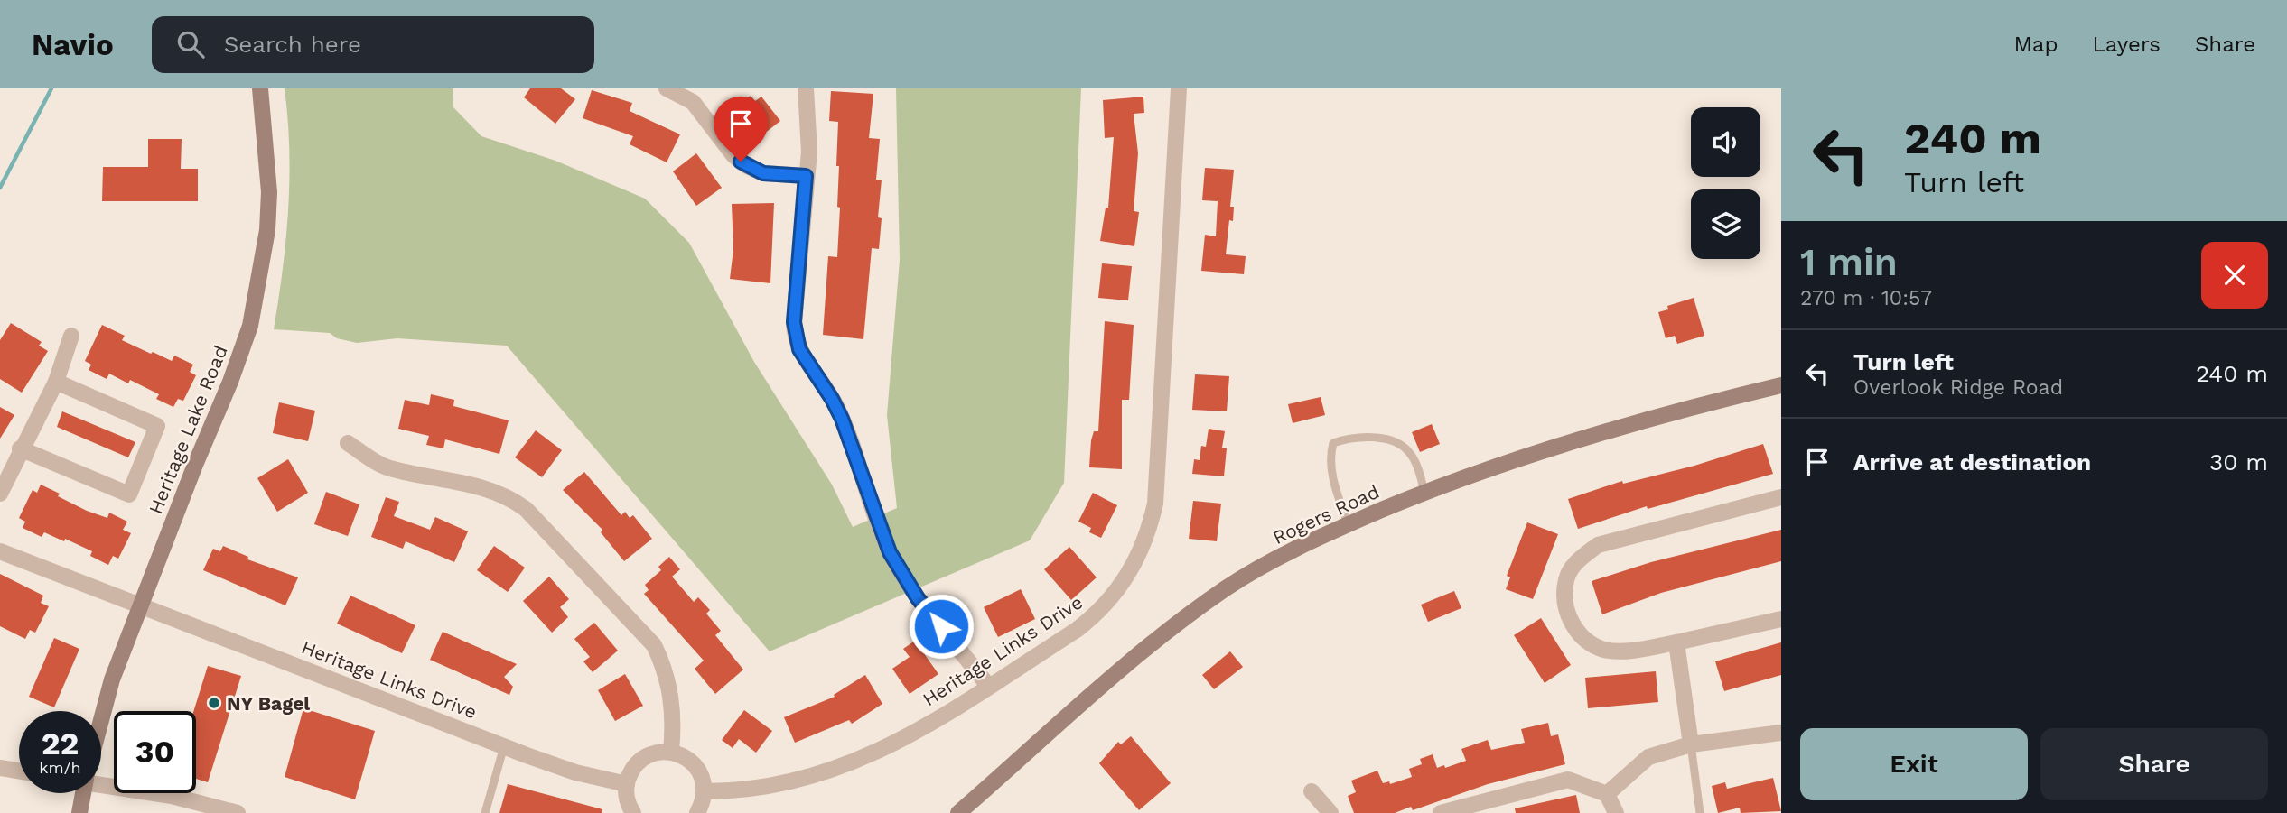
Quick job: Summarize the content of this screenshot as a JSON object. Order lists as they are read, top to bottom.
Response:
{
  "streets": {
    "main road": ["Heritage Lake Road", "Rogers Road"],
    "street": ["Heritage Links Drive"]
  },
  "crossings": [
    ["Heritage Lake Road", "Heritage Links Drive"]
  ],
  "places": ["NY Bagel"],
  "page": {
    "header": "Navio",
    "search": "Search here",
    "nav": ["Map", "Layers", "Share"],
    "turn": ["240 m", "Turn left"],
    "heading": ["1 min", "270 m · 10:57"],
    "list": [
      {
        "name": "Turn left",
        "note": "Overlook Ridge Road",
        "value": "240 m"
      },
      {
        "name": "Arrive at destination",
        "value": "30 m"
      }
    ],
    "speed": "22 km/h",
    "limit": "30",
    "buttons": ["Exit", "Share"]
  }
}
